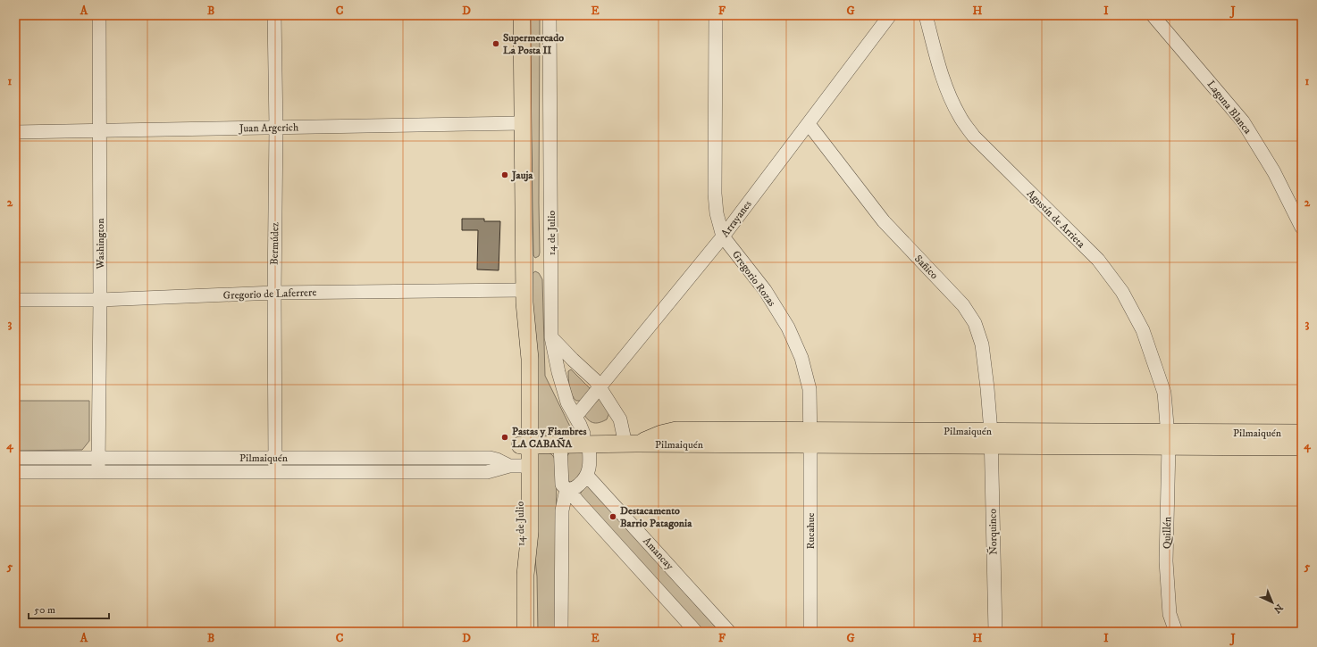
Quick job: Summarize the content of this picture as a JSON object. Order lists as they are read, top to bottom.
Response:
{
  "streets": {
    "main road": ["14 de Julio", "Pilmaiquén"],
    "street": [
      "Laguna Blanca",
      "Juan Argerich",
      "Arrayanes",
      "Agustín de Arrieta",
      "Washington",
      "Bermúdez",
      "Sañico",
      "Gregorio Rozas",
      "Gregorio de Laferrere",
      "Rucahue",
      "Ñorquinco",
      "Quillén",
      "Amancay"
    ]
  },
  "crossings": [
    ["Juan Argerich", "14 de Julio"],
    ["Juan Argerich", "Washington"],
    ["Juan Argerich", "Bermúdez"],
    ["Arrayanes", "14 de Julio"],
    ["Arrayanes", "Sañico"],
    ["Arrayanes", "Gregorio Rozas"],
    ["Agustín de Arrieta", "Pilmaiquén"],
    ["Agustín de Arrieta", "Quillén"],
    ["14 de Julio", "Gregorio de Laferrere"],
    ["14 de Julio", "Pilmaiquén"],
    ["14 de Julio", "Amancay"],
    ["Washington", "Gregorio de Laferrere"],
    ["Washington", "Pilmaiquén"],
    ["Bermúdez", "Gregorio de Laferrere"],
    ["Bermúdez", "Pilmaiquén"],
    ["Sañico", "Pilmaiquén"],
    ["Sañico", "Ñorquinco"],
    ["Gregorio Rozas", "Pilmaiquén"],
    ["Gregorio Rozas", "Rucahue"],
    ["Pilmaiquén", "Rucahue"],
    ["Pilmaiquén", "Ñorquinco"],
    ["Pilmaiquén", "Quillén"]
  ],
  "places": [
    "Supermercado La Posta II",
    "Jauja",
    "Pastas y Fiambres LA CABAÑA",
    "Destacamento Barrio Patagonia"
  ],
  "scale_bar": "50 m",
  "north": "bottom right",
  "grid": {
    "columns": [
      "A",
      "B",
      "C",
      "D",
      "E",
      "F",
      "G",
      "H",
      "I",
      "J"
    ],
    "rows": [
      "1",
      "2",
      "3",
      "4",
      "5"
    ]
  }
}
